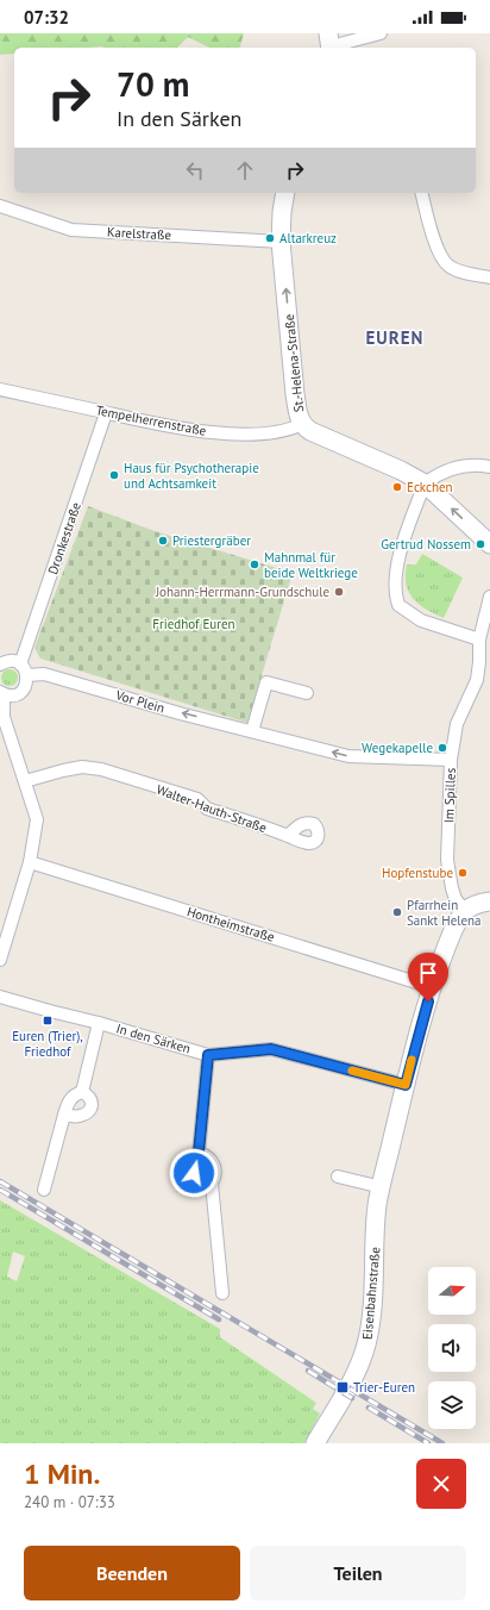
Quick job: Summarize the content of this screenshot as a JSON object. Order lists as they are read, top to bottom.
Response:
{
  "streets": {
    "street": [
      "Karelstraße",
      "St.-Helena-Straße",
      "Tempelherrenstraße",
      "Dronkestraße",
      "Vor Plein",
      "Im Spilles",
      "Walter-Hauth-Straße",
      "Hontheimstraße",
      "In den Särken",
      "Eisenbahnstraße"
    ]
  },
  "crossings": [
    ["Karelstraße", "St.-Helena-Straße"],
    ["St.-Helena-Straße", "Tempelherrenstraße"],
    ["Tempelherrenstraße", "Dronkestraße"],
    ["Vor Plein", "Im Spilles"],
    ["Im Spilles", "Eisenbahnstraße"],
    ["Hontheimstraße", "Eisenbahnstraße"],
    ["In den Särken", "Eisenbahnstraße"]
  ],
  "one_way": ["St.-Helena-Straße", "Vor Plein"],
  "districts": ["EUREN"],
  "parks": ["Friedhof Euren"],
  "places": {
    "other": [
      "Altarkreuz",
      "Haus für Psychotherapie und Achtsamkeit",
      "Eckchen",
      "Priestergräber",
      "Gertrud Nossem",
      "Mahnmal für beide Weltkriege",
      "Johann-Herrmann-Grundschule",
      "Wegekapelle",
      "Hopfenstube",
      "Pfarrhein Sankt Helena"
    ],
    "transit": ["Euren (Trier), Friedhof", "Trier-Euren"]
  },
  "north": "right",
  "page": {
    "status": "07:32",
    "turn": ["70 m", "In den Särken"],
    "heading": ["1 Min.", "240 m · 07:33"],
    "buttons": ["Beenden", "Teilen"]
  }
}
